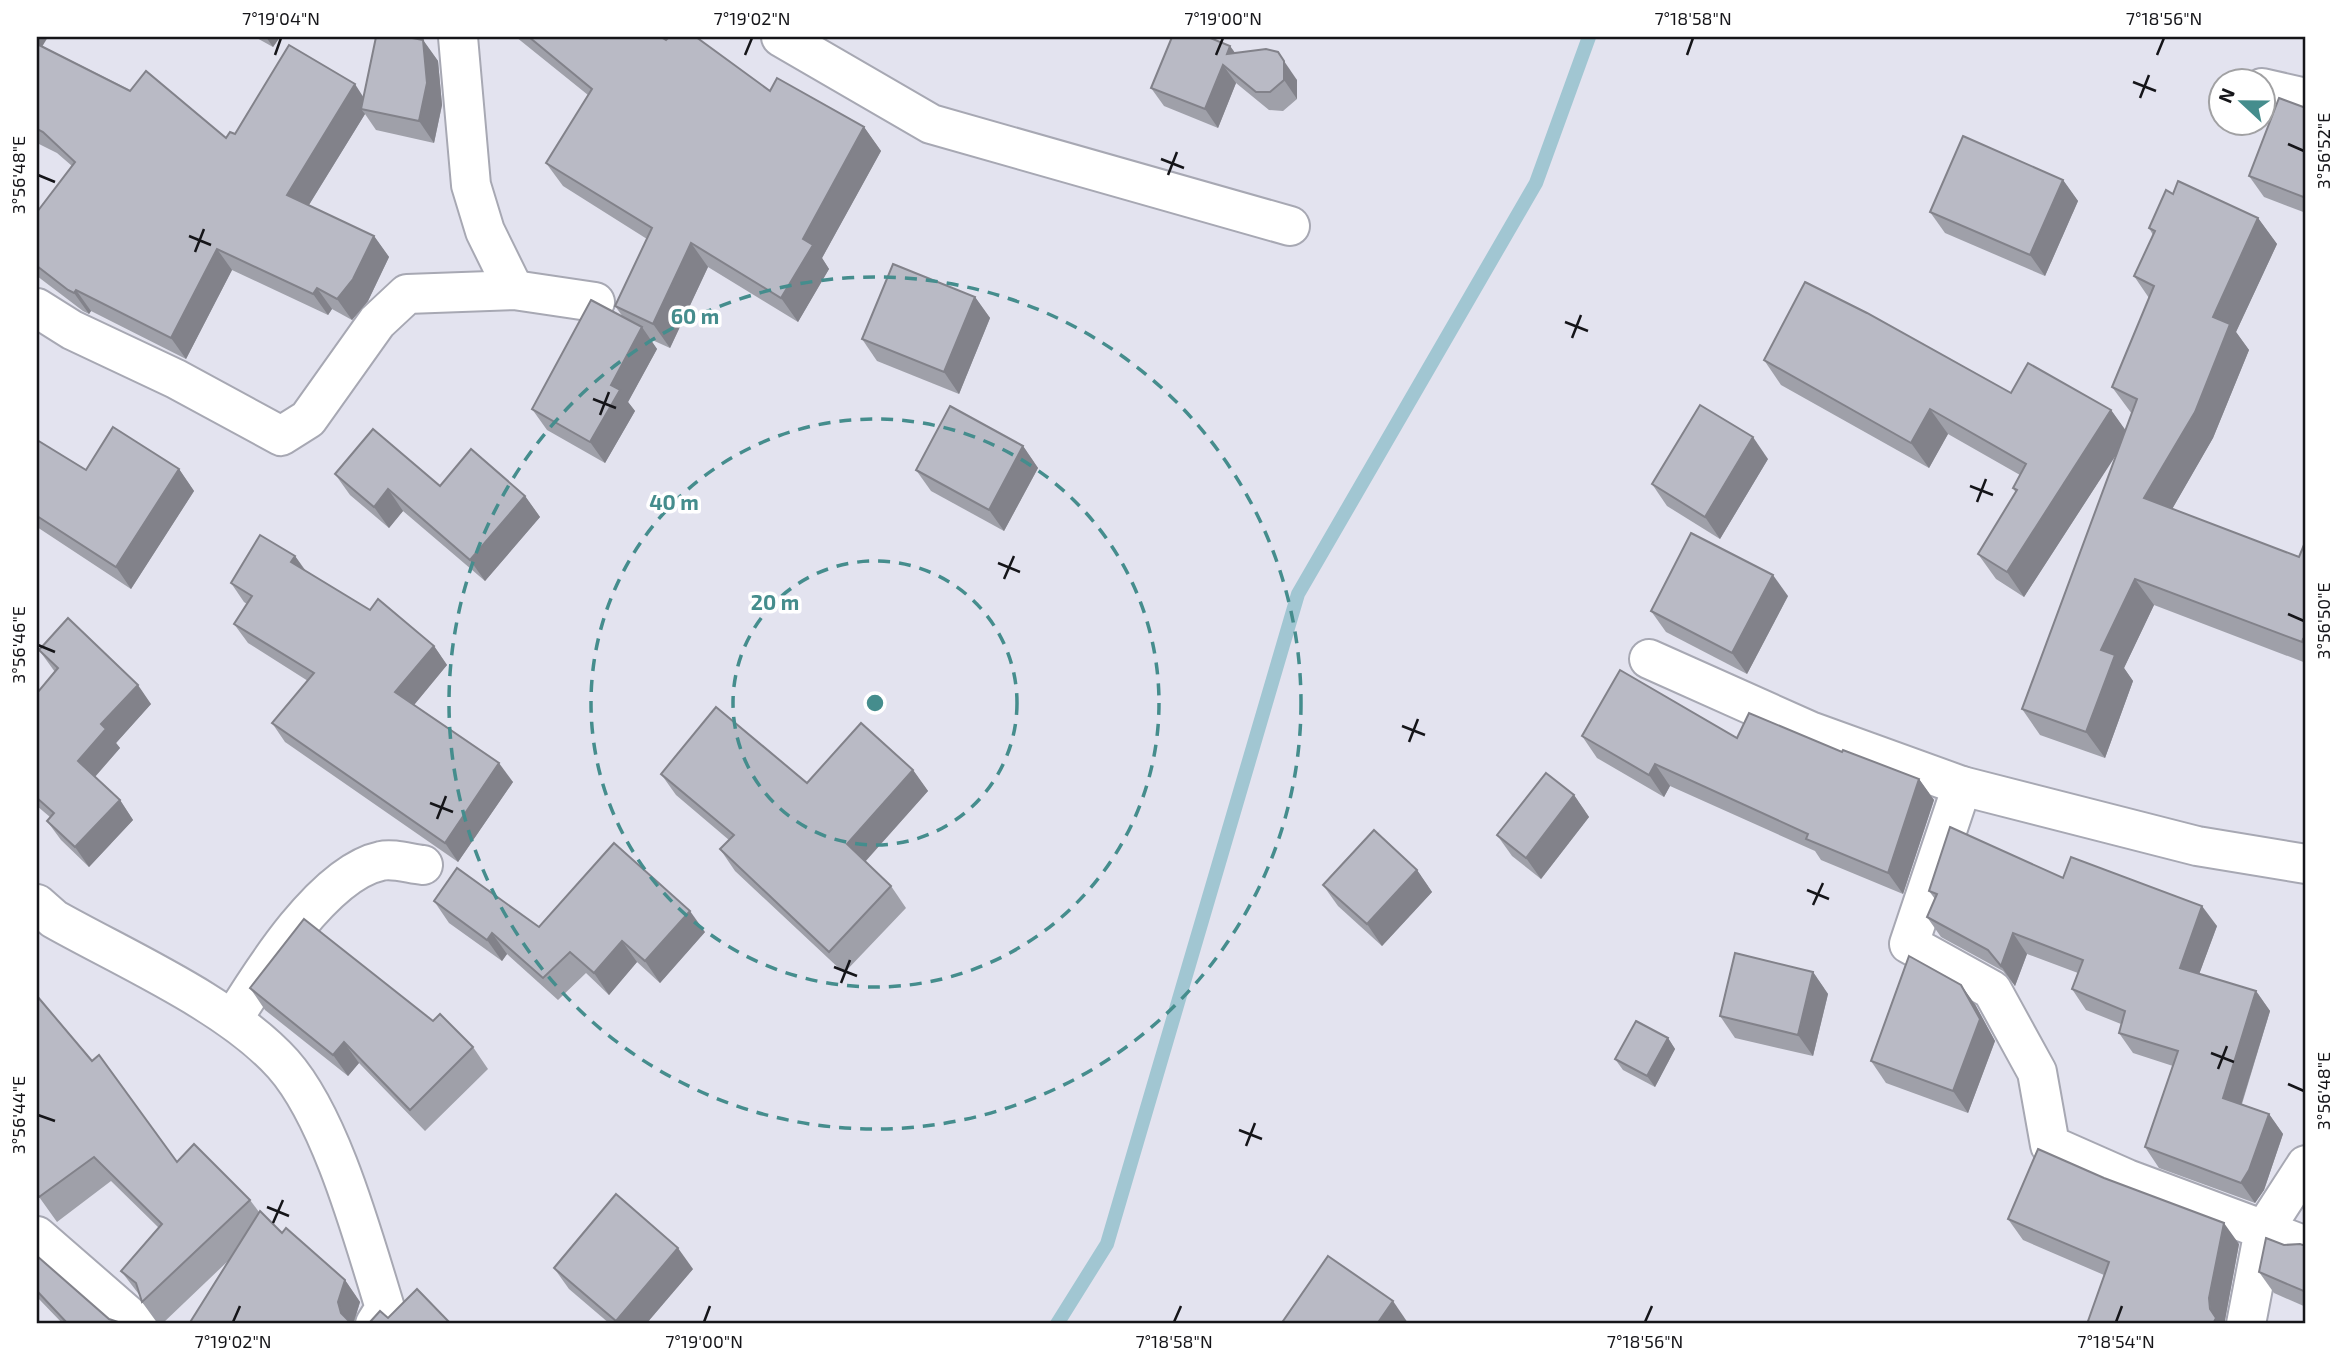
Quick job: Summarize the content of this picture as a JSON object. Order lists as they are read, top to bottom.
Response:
{
  "north": "left",
  "coordinates": [
    "7°19'04\"N",
    "7°19'02\"N",
    "7°19'00\"N",
    "7°18'58\"N",
    "7°18'56\"N",
    "3°56'52\"E",
    "3°56'48\"E",
    "3°56'50\"E",
    "3°56'46\"E",
    "3°56'44\"E",
    "7°18'54\"N"
  ],
  "rings": ["60 m", "40 m", "20 m"]
}
